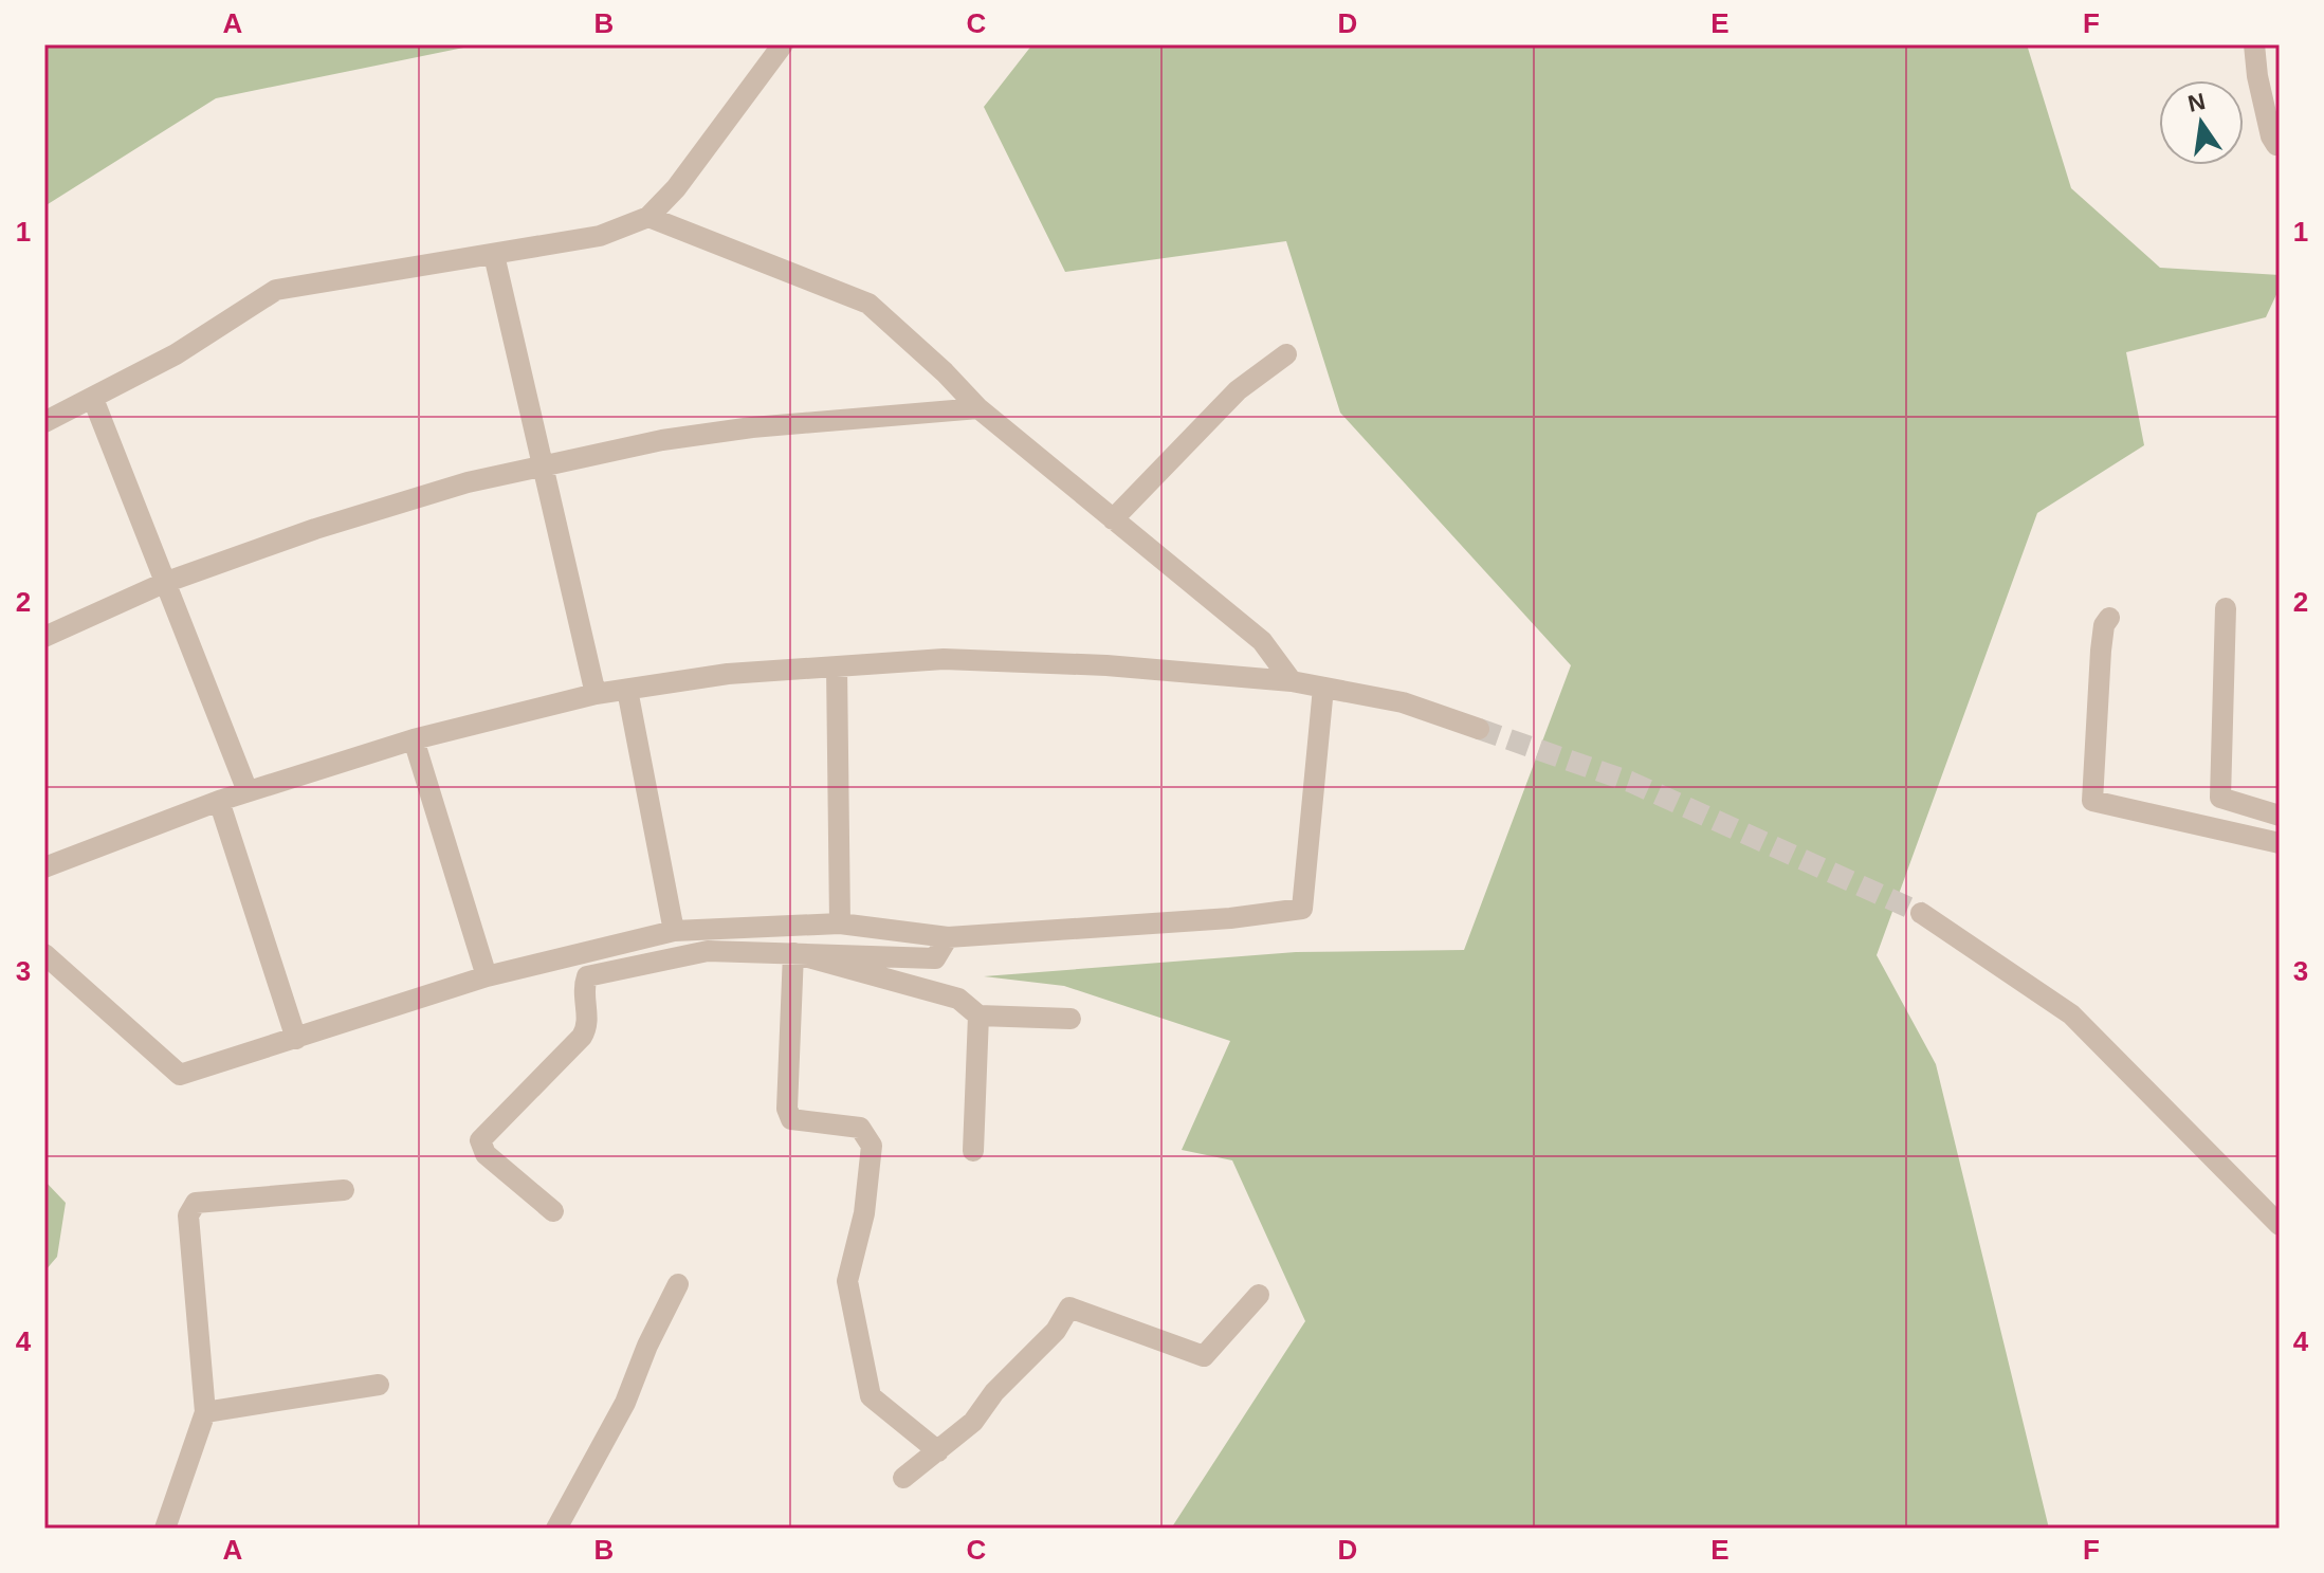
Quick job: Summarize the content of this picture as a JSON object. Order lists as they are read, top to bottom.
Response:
{
  "north": "top",
  "grid": {
    "columns": [
      "A",
      "B",
      "C",
      "D",
      "E",
      "F"
    ],
    "rows": [
      "1",
      "2",
      "3",
      "4"
    ]
  }
}
